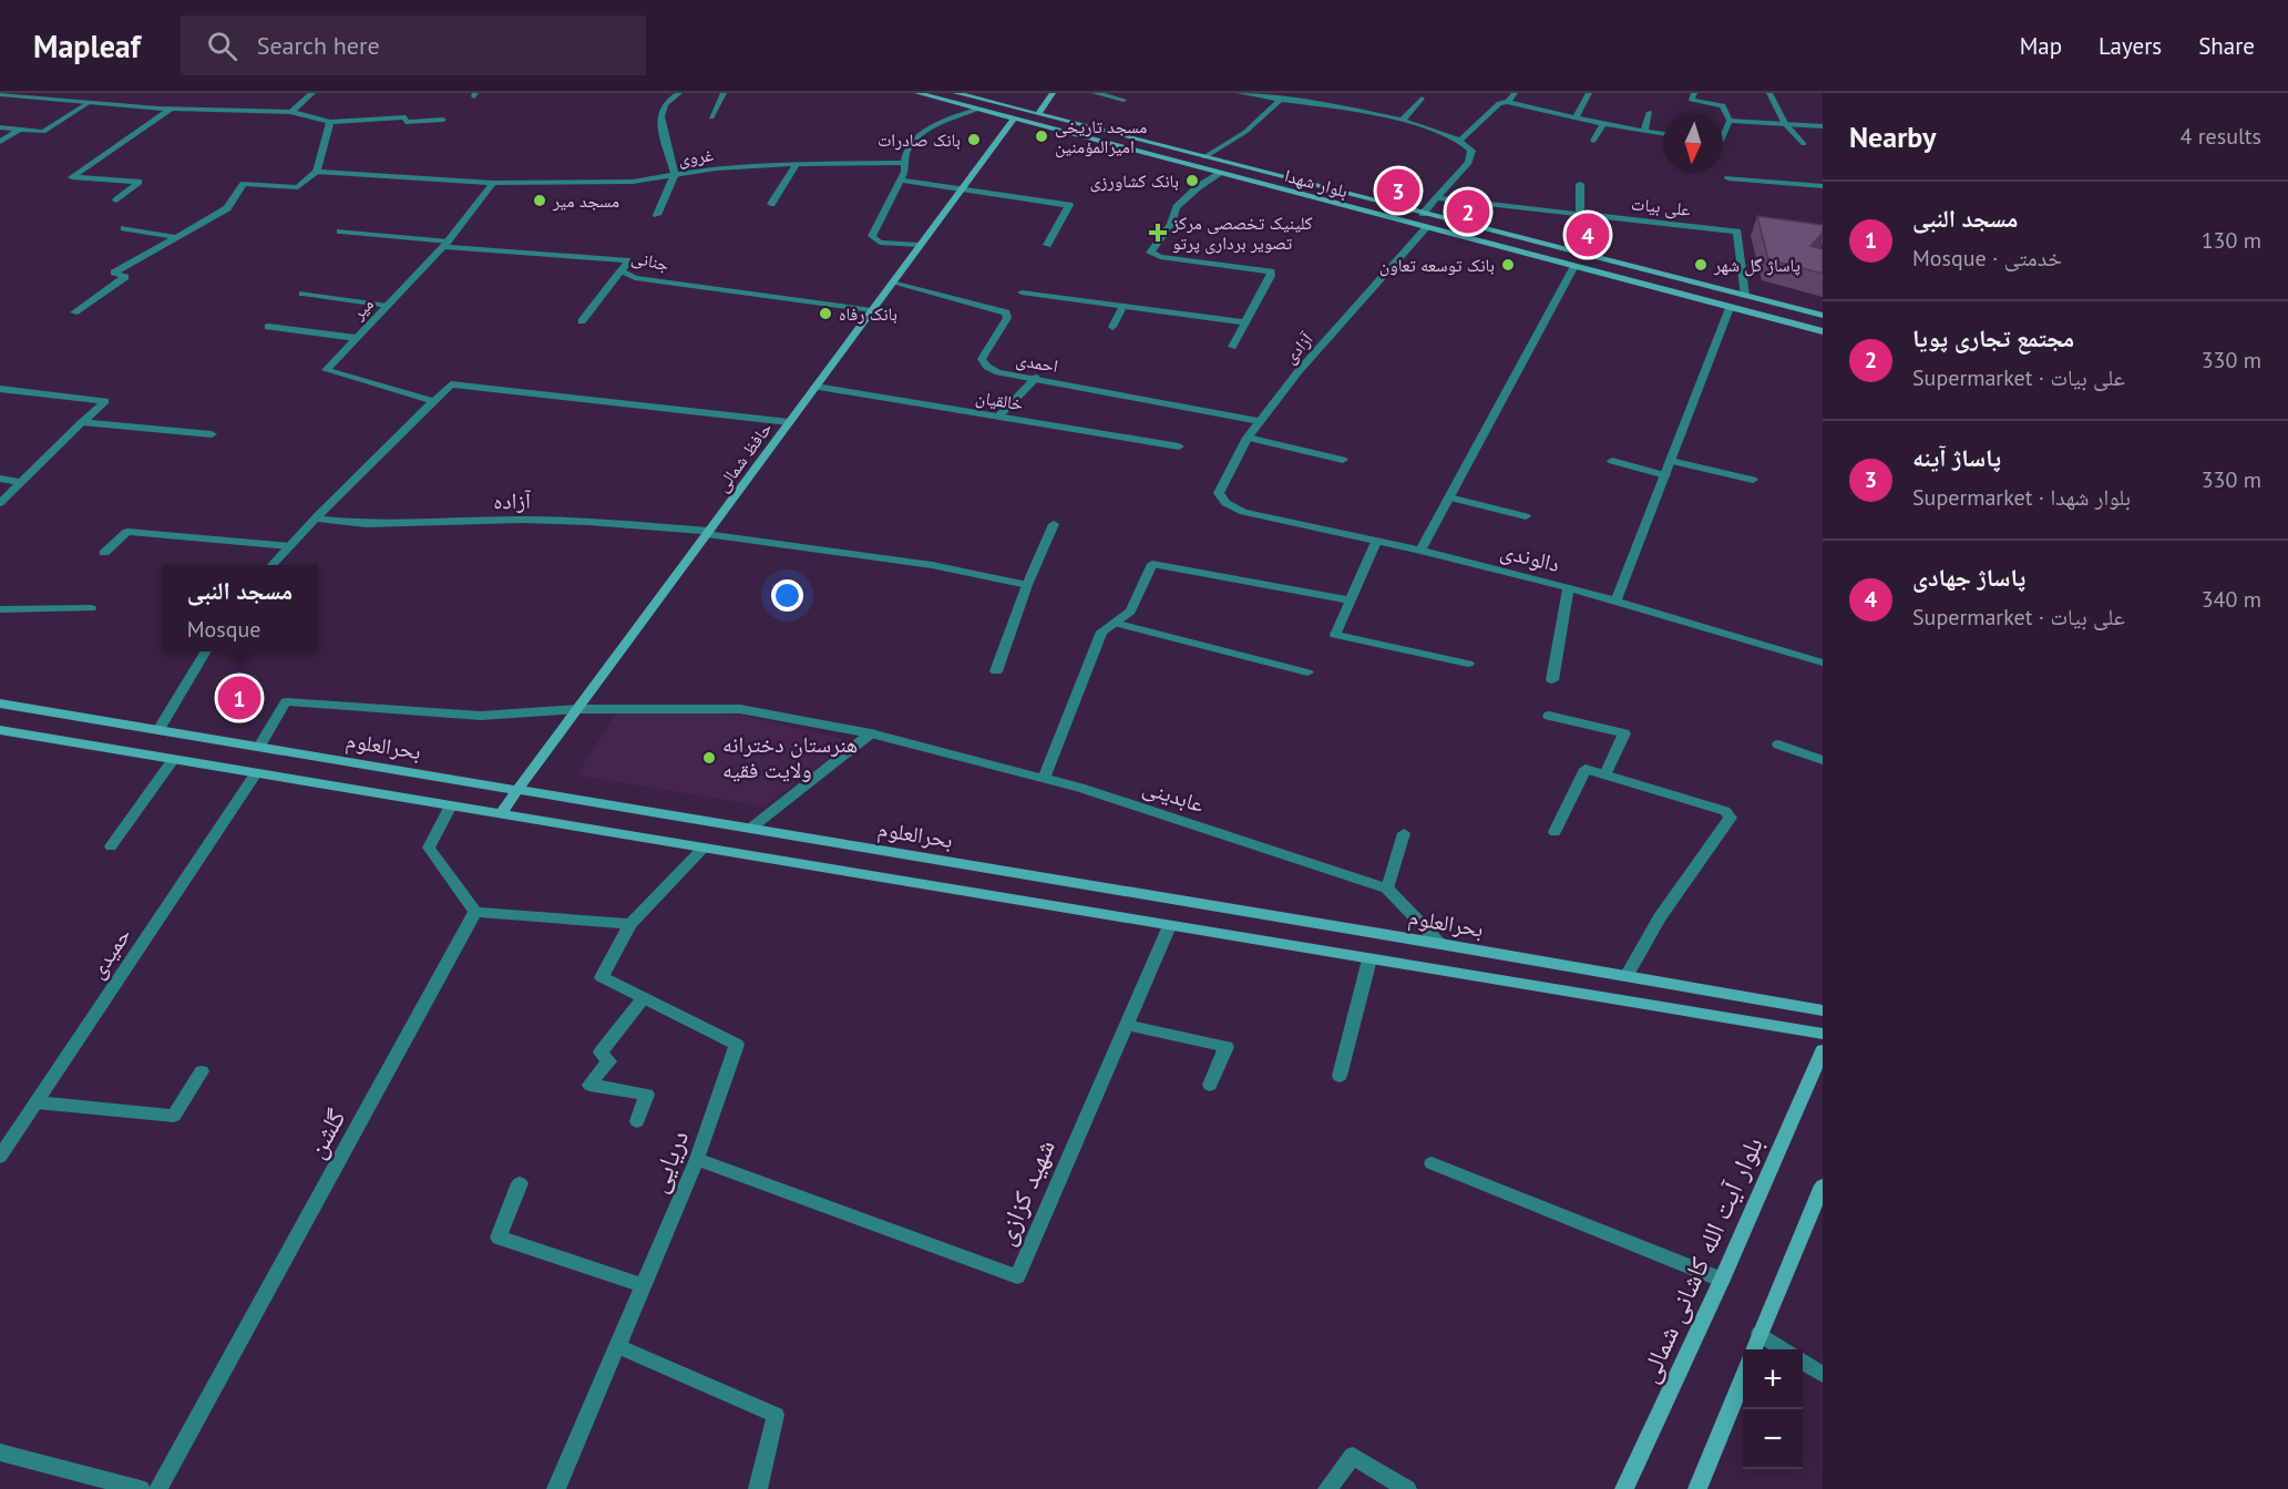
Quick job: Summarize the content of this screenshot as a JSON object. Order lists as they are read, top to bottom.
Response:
{
  "streets": {
    "main road": [
      "بلوار شهدا",
      "حافظ شمالی",
      "بحرالعلوم",
      "بلوار آیت الله کاشانی شمالی"
    ],
    "street": [
      "غروی",
      "علی بیات",
      "جنانی",
      "میر",
      "آزادی",
      "احمدی",
      "خالقیان",
      "آزاده",
      "دالوندی",
      "عابدینی",
      "حمیدی",
      "گلشن",
      "دریایی",
      "شهید کزازی"
    ]
  },
  "crossings": [
    ["غروی", "میر"],
    ["بلوار شهدا", "علی بیات"],
    ["بلوار شهدا", "آزادی"],
    ["بلوار شهدا", "حافظ شمالی"],
    ["جنانی", "میر"],
    ["جنانی", "حافظ شمالی"],
    ["آزادی", "احمدی"],
    ["آزادی", "دالوندی"],
    ["احمدی", "حافظ شمالی"],
    ["خالقیان", "حافظ شمالی"],
    ["حافظ شمالی", "آزاده"],
    ["حافظ شمالی", "بحرالعلوم"],
    ["حافظ شمالی", "عابدینی"],
    ["بحرالعلوم", "عابدینی"],
    ["دریایی", "شهید کزازی"]
  ],
  "places": {
    "other": [
      "مسجد تاریخی امیرالمؤمنین",
      "بانک صادرات",
      "بانک کشاورزی",
      "مسجد میر",
      "بانک توسعه تعاون",
      "پاساژ گل شهر",
      "بانک رفاه",
      "هنرستان دخترانه ولایت فقیه"
    ],
    "health": ["کلینیک تخصصی مرکز تصویر برداری پرتو"]
  },
  "north": "bottom",
  "page": {
    "header": "Mapleaf",
    "search": "Search here",
    "nav": ["Map", "Layers", "Share"],
    "heading": ["Nearby", "4 results"],
    "pins": [
      "3",
      "2",
      "4",
      "1"
    ],
    "list": [
      {
        "mark": "1",
        "name": "مسجد النبی",
        "note": "Mosque · خدمتی",
        "value": "130 m"
      },
      {
        "mark": "2",
        "name": "مجتمع تجاری پویا",
        "note": "Supermarket · علی بیات",
        "value": "330 m"
      },
      {
        "mark": "3",
        "name": "پاساژ آینه",
        "note": "Supermarket · بلوار شهدا",
        "value": "330 m"
      },
      {
        "mark": "4",
        "name": "پاساژ جهادی",
        "note": "Supermarket · علی بیات",
        "value": "340 m"
      }
    ],
    "popup": ["مسجد النبی", "Mosque"],
    "map_buttons": ["+", "−"]
  }
}
